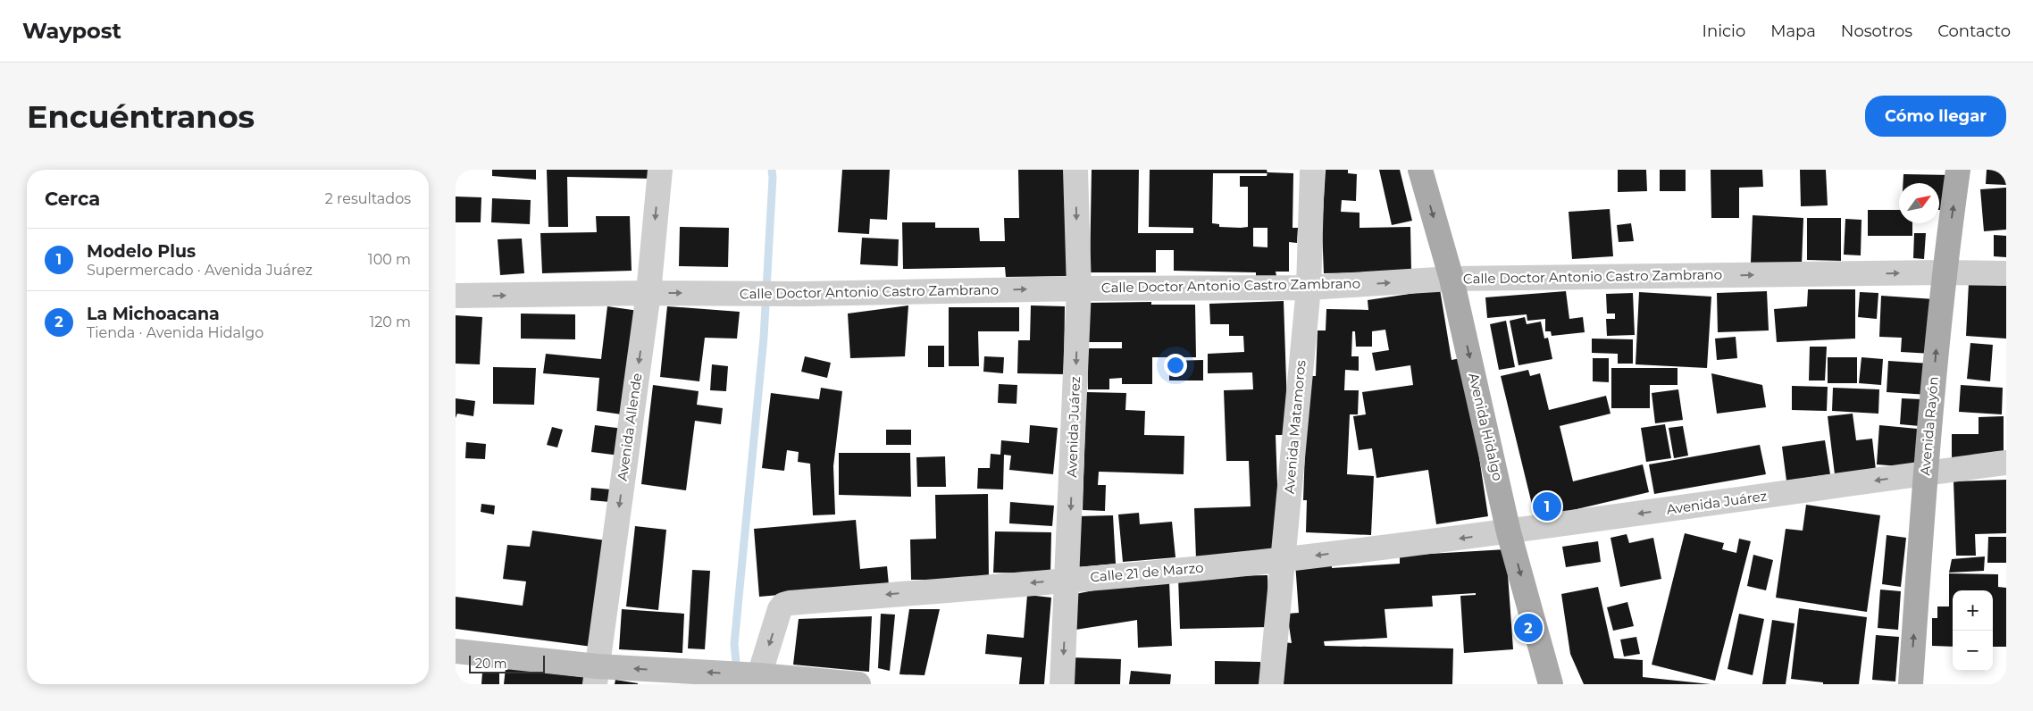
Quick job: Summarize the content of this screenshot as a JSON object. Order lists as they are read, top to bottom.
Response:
{
  "streets": {
    "main road": ["Avenida Rayón", "Avenida Hidalgo"],
    "street": [
      "Calle Doctor Antonio Castro Zambrano",
      "Avenida Allende",
      "Avenida Juárez",
      "Avenida Matamoros",
      "Calle 21 de Marzo"
    ]
  },
  "crossings": [
    ["Calle Doctor Antonio Castro Zambrano", "Avenida Rayón"],
    ["Calle Doctor Antonio Castro Zambrano", "Avenida Allende"],
    ["Calle Doctor Antonio Castro Zambrano", "Avenida Juárez"],
    ["Calle Doctor Antonio Castro Zambrano", "Avenida Matamoros"],
    ["Calle Doctor Antonio Castro Zambrano", "Avenida Hidalgo"],
    ["Avenida Rayón", "Avenida Juárez"],
    ["Avenida Juárez", "Avenida Hidalgo"],
    ["Avenida Juárez", "Calle 21 de Marzo"],
    ["Avenida Matamoros", "Calle 21 de Marzo"],
    ["Avenida Hidalgo", "Calle 21 de Marzo"]
  ],
  "one_way": [
    "Calle Doctor Antonio Castro Zambrano",
    "Avenida Rayón",
    "Avenida Allende",
    "Avenida Hidalgo",
    "Calle 21 de Marzo"
  ],
  "scale_bar": "20 m",
  "north": "top right",
  "page": {
    "header": "Waypost",
    "nav": [
      "Inicio",
      "Mapa",
      "Nosotros",
      "Contacto"
    ],
    "buttons": "Cómo llegar",
    "title": "Encuéntranos",
    "heading": ["Cerca", "2 resultados"],
    "list": [
      {
        "mark": "1",
        "name": "Modelo Plus",
        "note": "Supermercado · Avenida Juárez",
        "value": "100 m"
      },
      {
        "mark": "2",
        "name": "La Michoacana",
        "note": "Tienda · Avenida Hidalgo",
        "value": "120 m"
      }
    ],
    "pins": ["1", "2"],
    "map_buttons": ["+", "−"],
    "scale": "20 m"
  }
}
